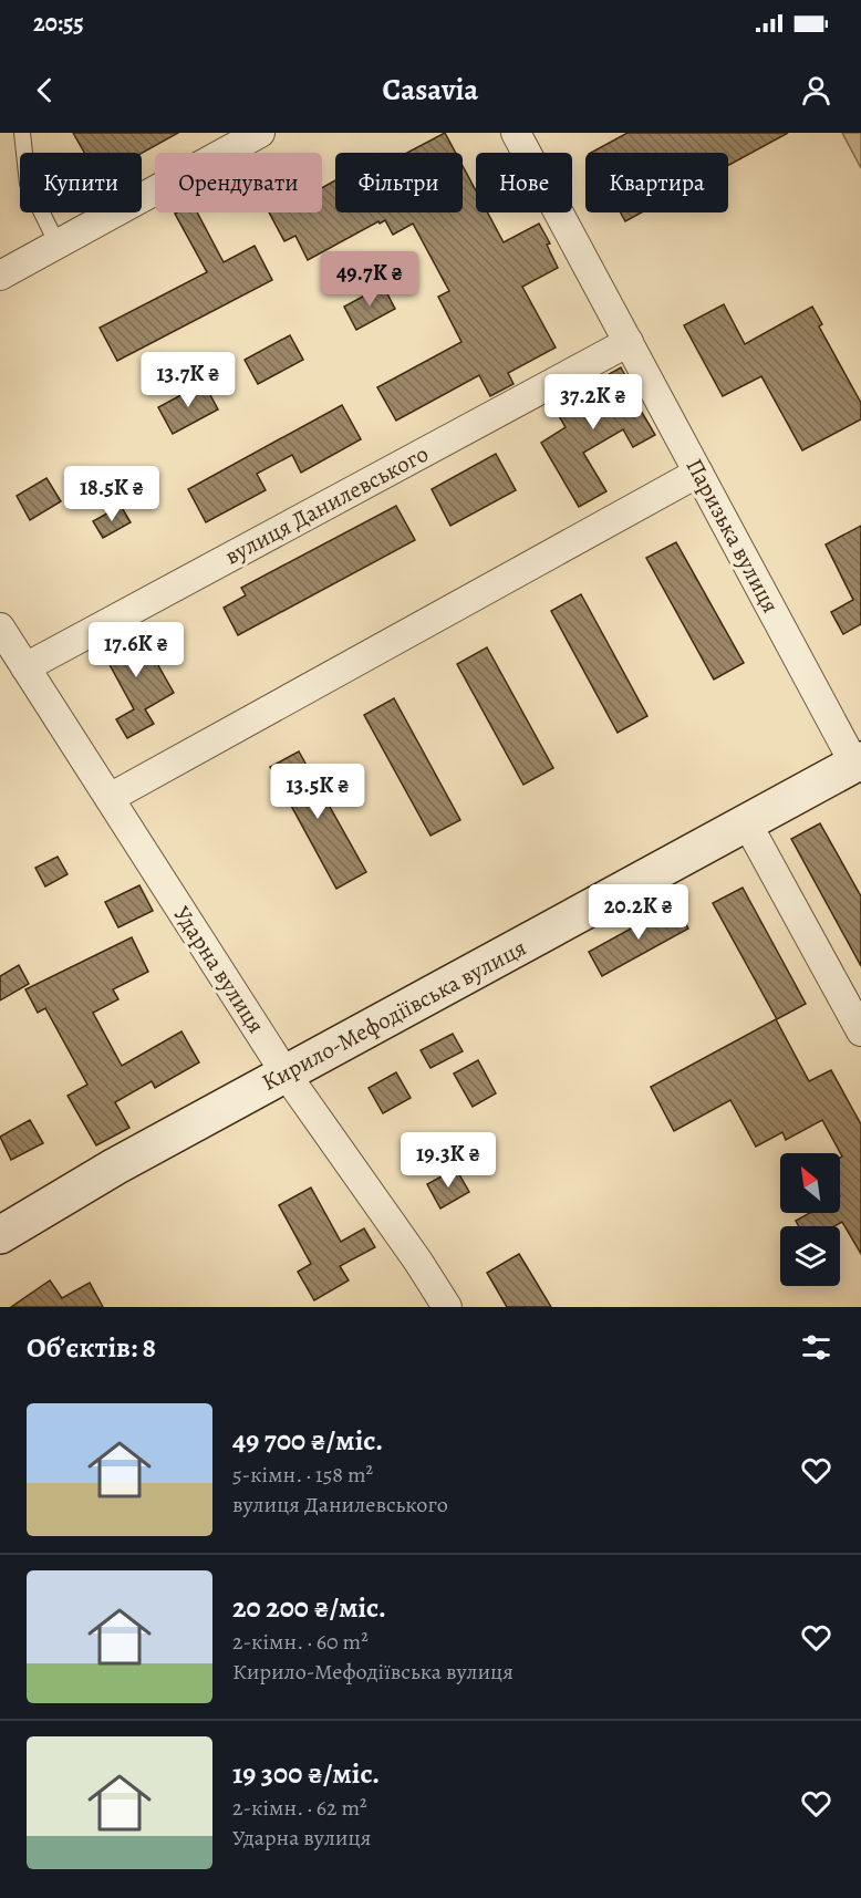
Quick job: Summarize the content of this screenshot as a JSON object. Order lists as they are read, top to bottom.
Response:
{
  "streets": {
    "street": [
      "вулиця Данилевського",
      "Паризька вулиця",
      "Ударна вулиця",
      "Кирило-Мефодіївська вулиця"
    ]
  },
  "crossings": [
    ["вулиця Данилевського", "Паризька вулиця"],
    ["вулиця Данилевського", "Ударна вулиця"],
    ["Паризька вулиця", "Кирило-Мефодіївська вулиця"],
    ["Ударна вулиця", "Кирило-Мефодіївська вулиця"]
  ],
  "north": "top left",
  "page": {
    "status": "20:55",
    "header": "Casavia",
    "chip": [
      "Купити",
      "Орендувати",
      "Фільтри",
      "Нове",
      "Квартира"
    ],
    "price": [
      "49.7K ₴",
      "13.7K ₴",
      "37.2K ₴",
      "18.5K ₴",
      "17.6K ₴",
      "13.5K ₴",
      "20.2K ₴",
      "19.3K ₴"
    ],
    "heading": "Об’єктів: 8",
    "list": [
      {
        "name": "49 700 ₴/міс.",
        "note": "5-кімн. · 158 m² · вулиця Данилевського"
      },
      {
        "name": "20 200 ₴/міс.",
        "note": "2-кімн. · 60 m² · Кирило-Мефодіївська вулиця"
      },
      {
        "name": "19 300 ₴/міс.",
        "note": "2-кімн. · 62 m² · Ударна вулиця"
      }
    ]
  }
}
